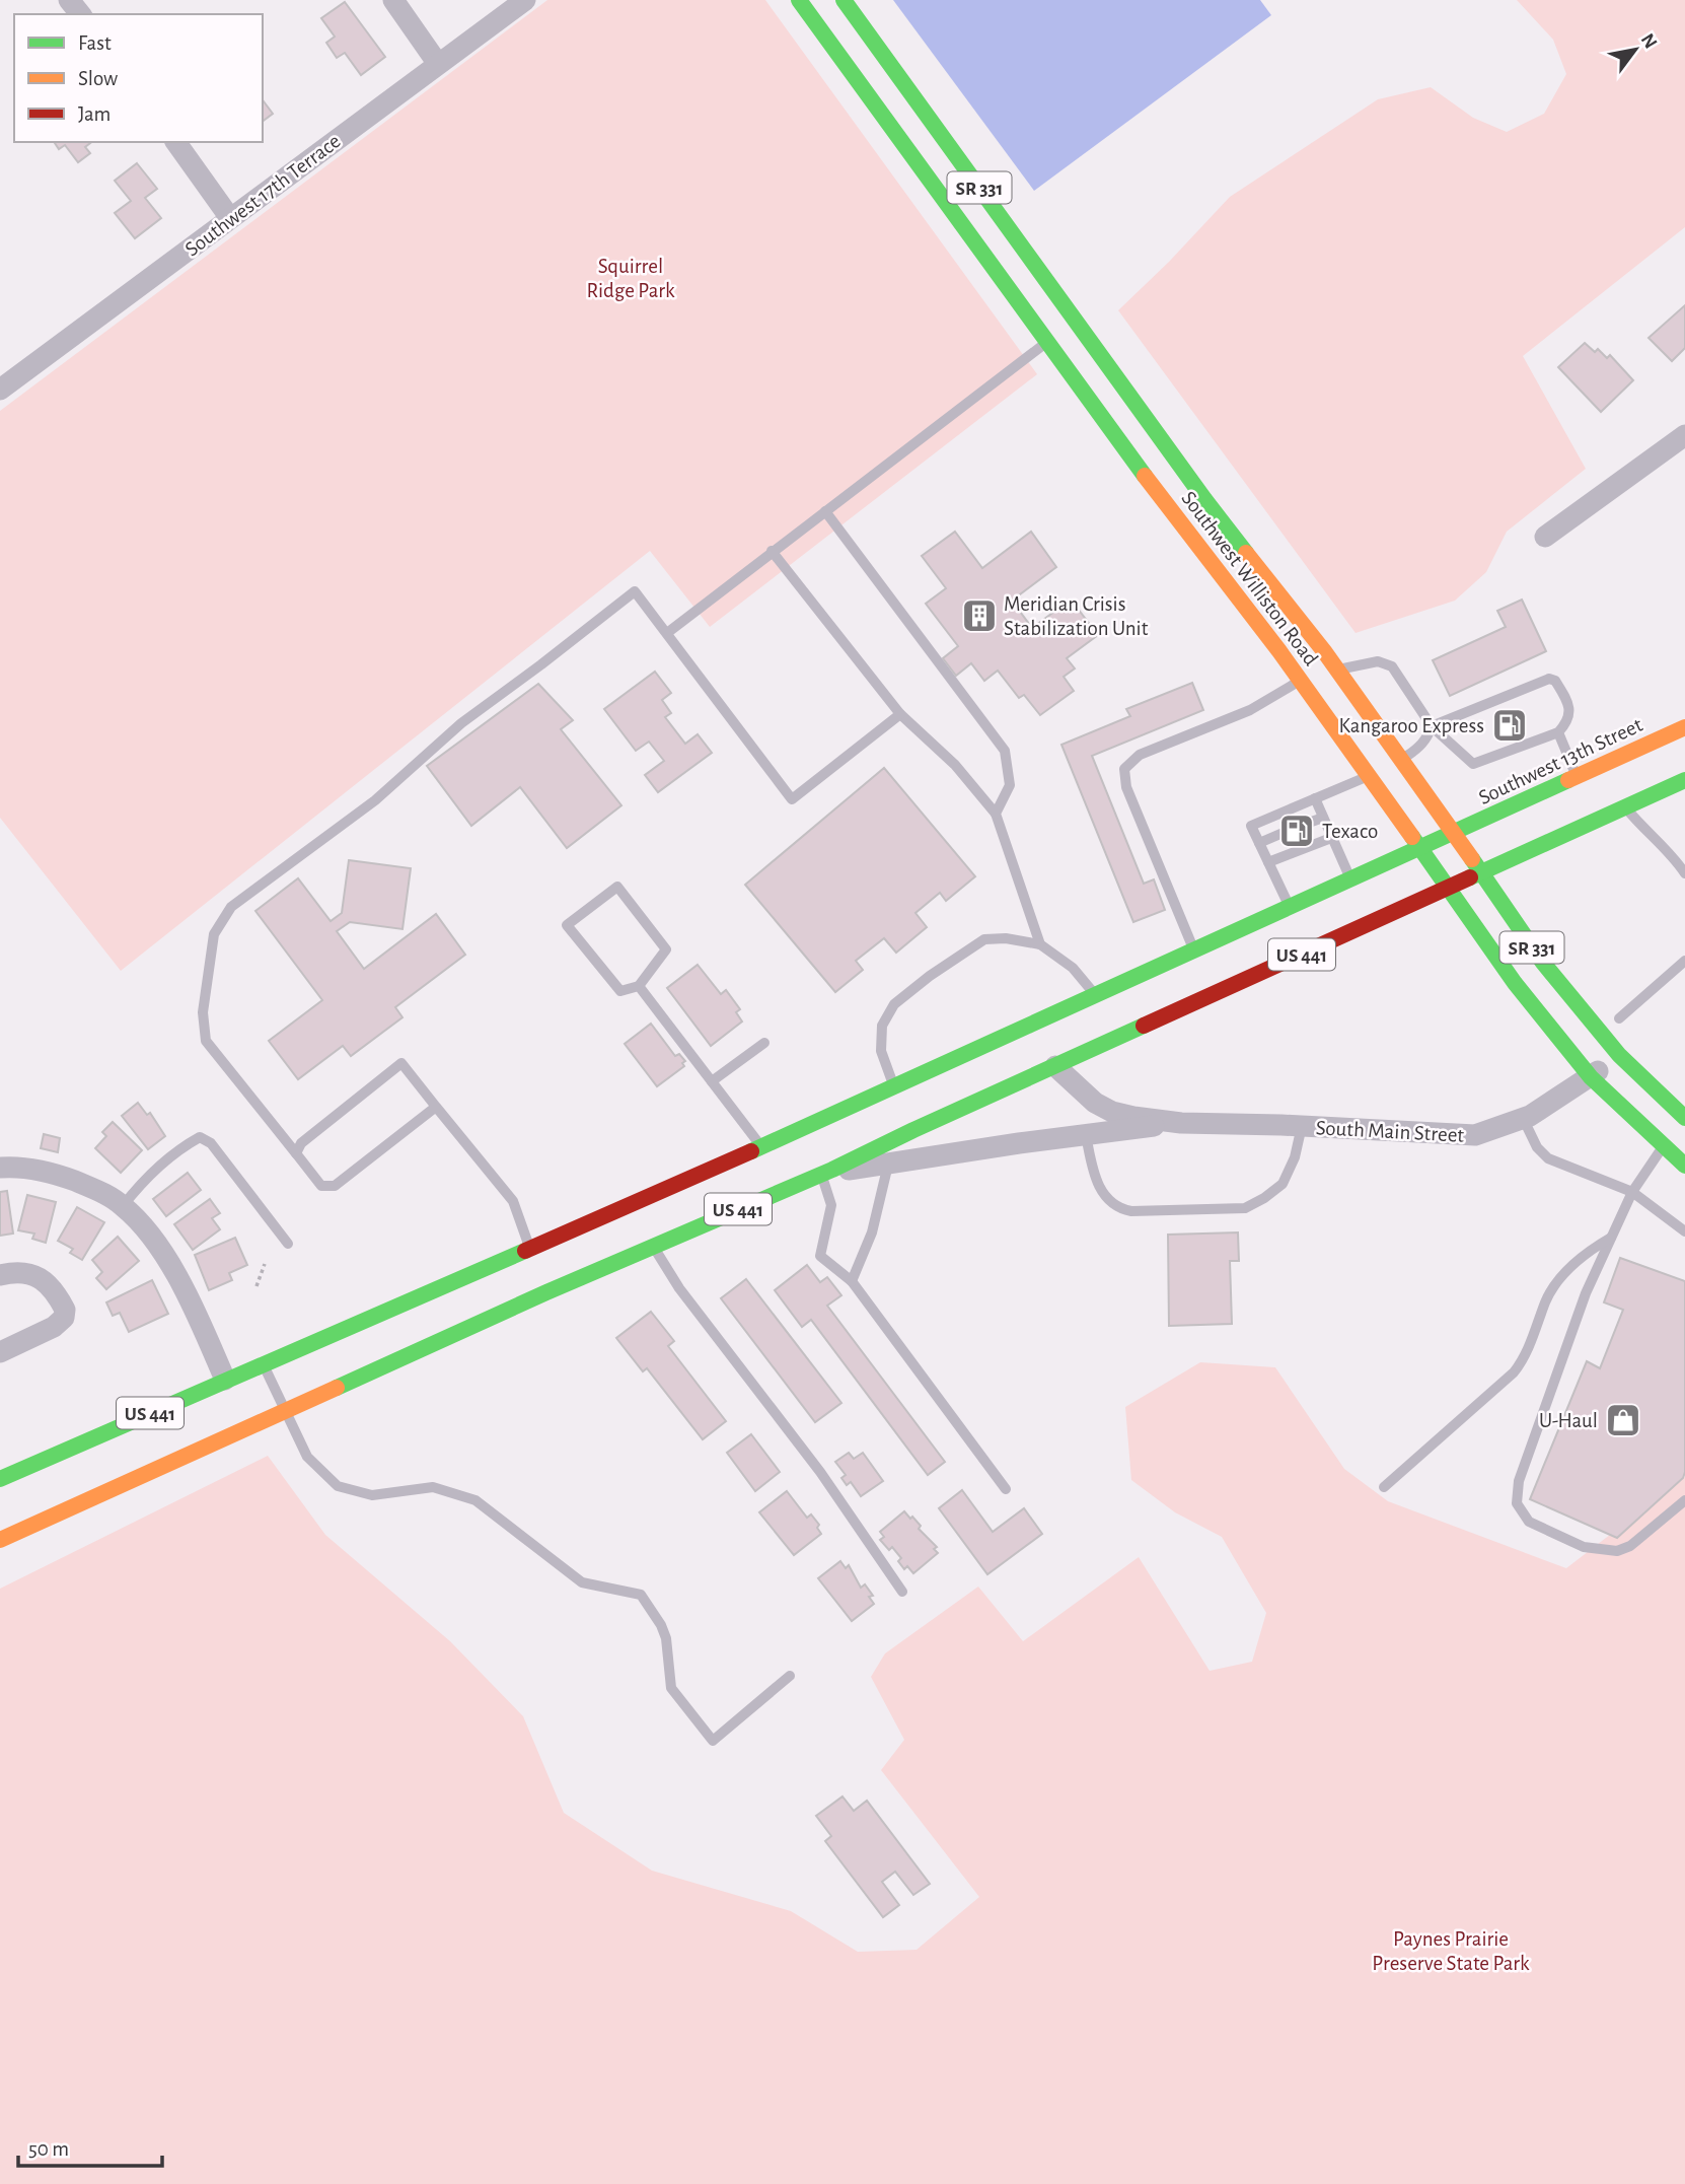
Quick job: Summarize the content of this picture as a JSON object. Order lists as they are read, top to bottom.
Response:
{
  "streets": {
    "main road": [
      "SR 331",
      "Southwest Williston Road",
      "Southwest 13th Street",
      "US 441"
    ],
    "street": ["Southwest 17th Terrace", "South Main Street"]
  },
  "crossings": [
    ["Southwest Williston Road", "Southwest 13th Street"],
    ["Southwest Williston Road", "US 441"],
    ["Southwest Williston Road", "South Main Street"],
    ["Southwest 13th Street", "US 441"],
    ["US 441", "South Main Street"]
  ],
  "parks": ["Squirrel Ridge Park", "Paynes Prairie Preserve State Park"],
  "places": {
    "building": ["Meridian Crisis Stabilization Unit"],
    "fuel station": ["Kangaroo Express", "Texaco"],
    "shop": ["U-Haul"]
  },
  "legend": ["Fast", "Slow", "Jam"],
  "scale_bar": "50 m",
  "north": "top right"
}
